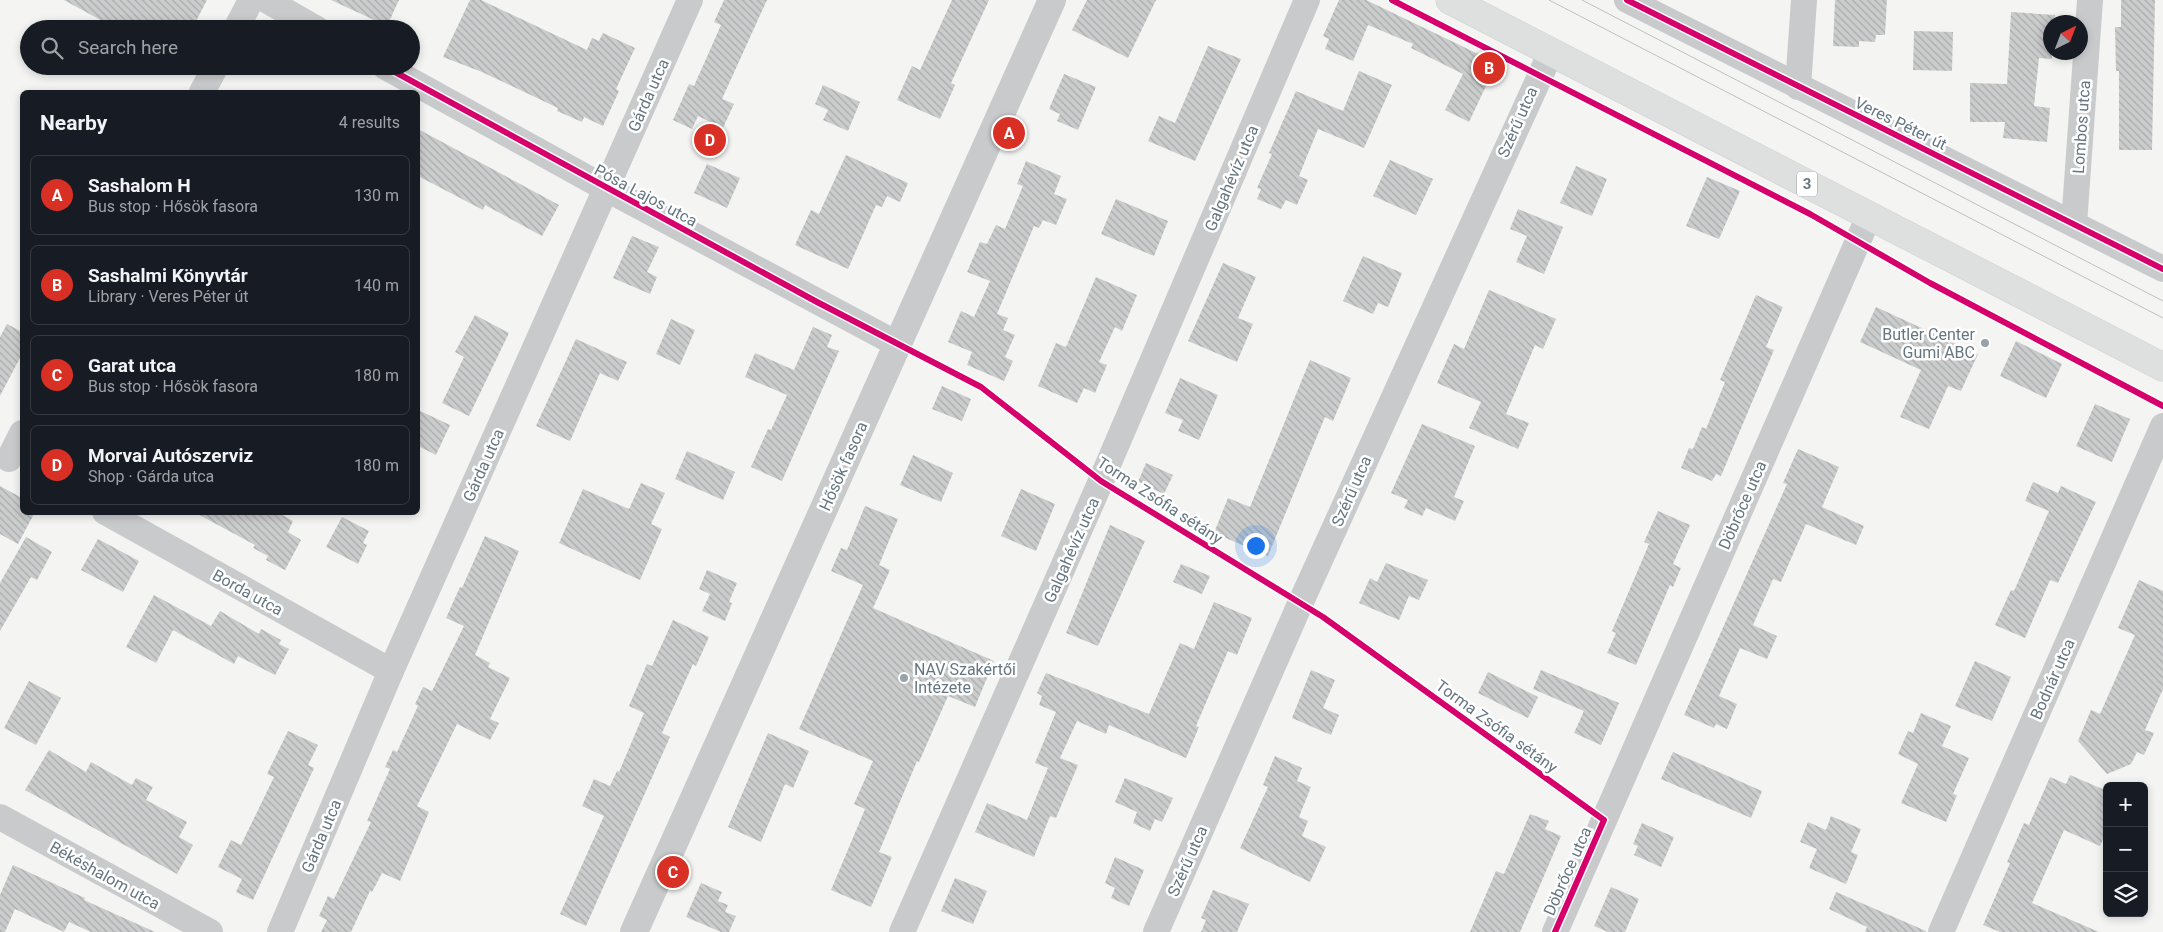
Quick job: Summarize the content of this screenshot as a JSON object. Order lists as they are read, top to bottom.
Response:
{
  "streets": {
    "main road": ["3"],
    "street": [
      "Gárda utca",
      "Szérű utca",
      "Veres Péter út",
      "Lombos utca",
      "Galgahévíz utca",
      "Pósa Lajos utca",
      "Hősök fasora",
      "Döbrőce utca",
      "Borda utca",
      "Bodnár utca",
      "Békéshalom utca"
    ],
    "cycle path": ["Torma Zsófia sétány"]
  },
  "crossings": [
    ["Gárda utca", "Pósa Lajos utca"],
    ["Gárda utca", "Borda utca"],
    ["Szérű utca", "3"],
    ["Veres Péter út", "Lombos utca"],
    ["3", "Döbrőce utca"],
    ["Pósa Lajos utca", "Hősök fasora"]
  ],
  "places": ["Butler Center Gumi ABC", "NAV Szakértői Intézete"],
  "north": "top right",
  "page": {
    "search": "Search here",
    "pins": [
      "B",
      "A",
      "D",
      "C"
    ],
    "heading": ["Nearby", "4 results"],
    "list": [
      {
        "mark": "A",
        "name": "Sashalom H",
        "note": "Bus stop · Hősök fasora",
        "value": "130 m"
      },
      {
        "mark": "B",
        "name": "Sashalmi Könyvtár",
        "note": "Library · Veres Péter út",
        "value": "140 m"
      },
      {
        "mark": "C",
        "name": "Garat utca",
        "note": "Bus stop · Hősök fasora",
        "value": "180 m"
      },
      {
        "mark": "D",
        "name": "Morvai Autószerviz",
        "note": "Shop · Gárda utca",
        "value": "180 m"
      }
    ],
    "map_buttons": ["+", "−"]
  }
}
